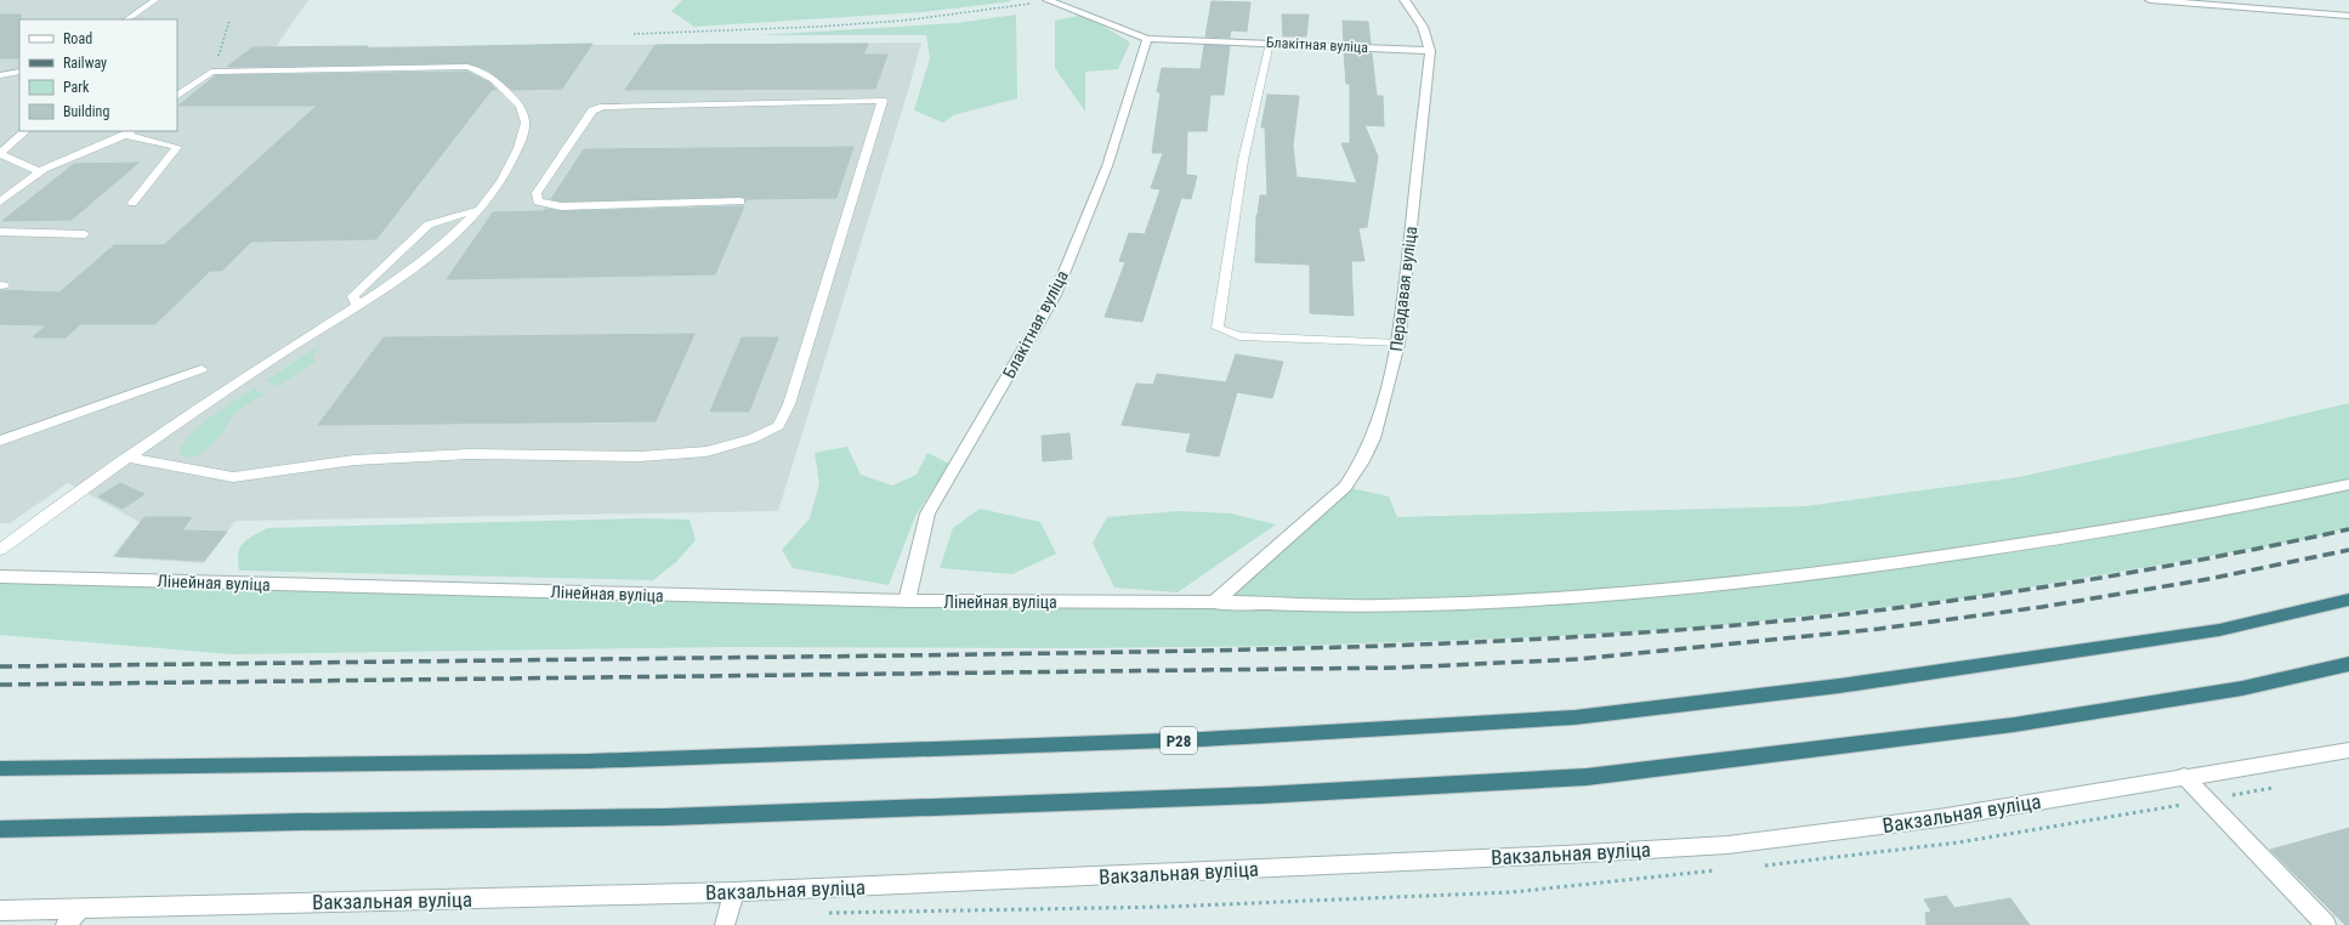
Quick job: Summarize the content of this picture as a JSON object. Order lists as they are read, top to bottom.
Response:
{
  "streets": {
    "highway": ["Р28"],
    "street": [
      "Блакітная вуліца",
      "Перадавая вуліца",
      "Лінейная вуліца",
      "Вакзальная вуліца"
    ]
  },
  "crossings": [
    ["Блакітная вуліца", "Перадавая вуліца"],
    ["Блакітная вуліца", "Лінейная вуліца"],
    ["Перадавая вуліца", "Лінейная вуліца"]
  ],
  "legend": [
    "Road",
    "Railway",
    "Park",
    "Building"
  ]
}
